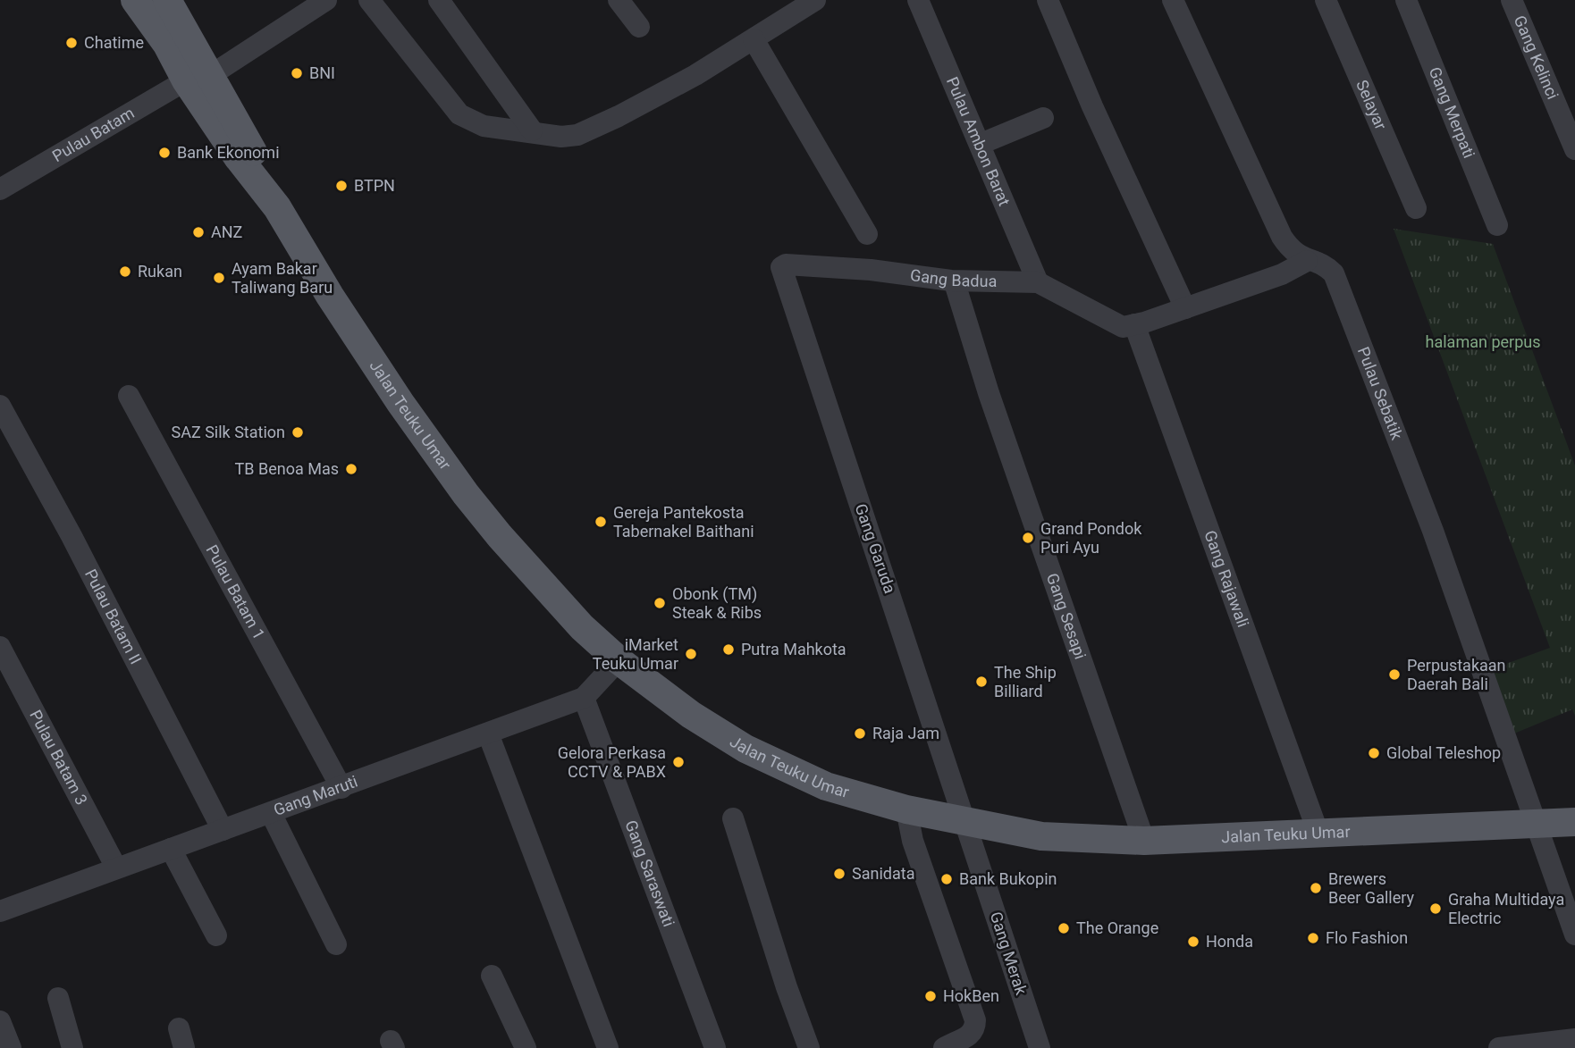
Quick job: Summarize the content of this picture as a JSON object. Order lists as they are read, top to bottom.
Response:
{
  "streets": {
    "main road": ["Jalan Teuku Umar"],
    "street": [
      "Gang Kelinci",
      "Selayar",
      "Gang Merpati",
      "Pulau Batam",
      "Pulau Ambon Barat",
      "Gang Badua",
      "Pulau Sebatik",
      "Gang Garuda",
      "Gang Rajawali",
      "Pulau Batam 1",
      "Pulau Batam II",
      "Gang Sesapi",
      "Pulau Batam 3",
      "Gang Maruti",
      "Gang Saraswati",
      "Gang Merak"
    ]
  },
  "crossings": [
    ["Pulau Batam", "Jalan Teuku Umar"],
    ["Pulau Ambon Barat", "Gang Badua"],
    ["Gang Badua", "Gang Garuda"],
    ["Pulau Sebatik", "Jalan Teuku Umar"],
    ["Jalan Teuku Umar", "Gang Garuda"],
    ["Jalan Teuku Umar", "Gang Rajawali"],
    ["Jalan Teuku Umar", "Gang Sesapi"],
    ["Jalan Teuku Umar", "Gang Maruti"],
    ["Jalan Teuku Umar", "Gang Merak"],
    ["Gang Garuda", "Gang Merak"],
    ["Pulau Batam 1", "Gang Maruti"],
    ["Pulau Batam II", "Gang Maruti"],
    ["Pulau Batam 3", "Gang Maruti"],
    ["Gang Maruti", "Gang Saraswati"]
  ],
  "parks": ["halaman perpus"],
  "places": [
    "Chatime",
    "BNI",
    "Bank Ekonomi",
    "BTPN",
    "ANZ",
    "Rukan",
    "Ayam Bakar Taliwang Baru",
    "SAZ Silk Station",
    "TB Benoa Mas",
    "Gereja Pantekosta Tabernakel Baithani",
    "Grand Pondok Puri Ayu",
    "Obonk (TM) Steak & Ribs",
    "Putra Mahkota",
    "iMarket Teuku Umar",
    "Perpustakaan Daerah Bali",
    "The Ship Billiard",
    "Raja Jam",
    "Global Teleshop",
    "Gelora Perkasa CCTV & PABX",
    "Sanidata",
    "Bank Bukopin",
    "Brewers Beer Gallery",
    "Graha Multidaya Electric",
    "The Orange",
    "Flo Fashion",
    "Honda",
    "HokBen"
  ]
}
